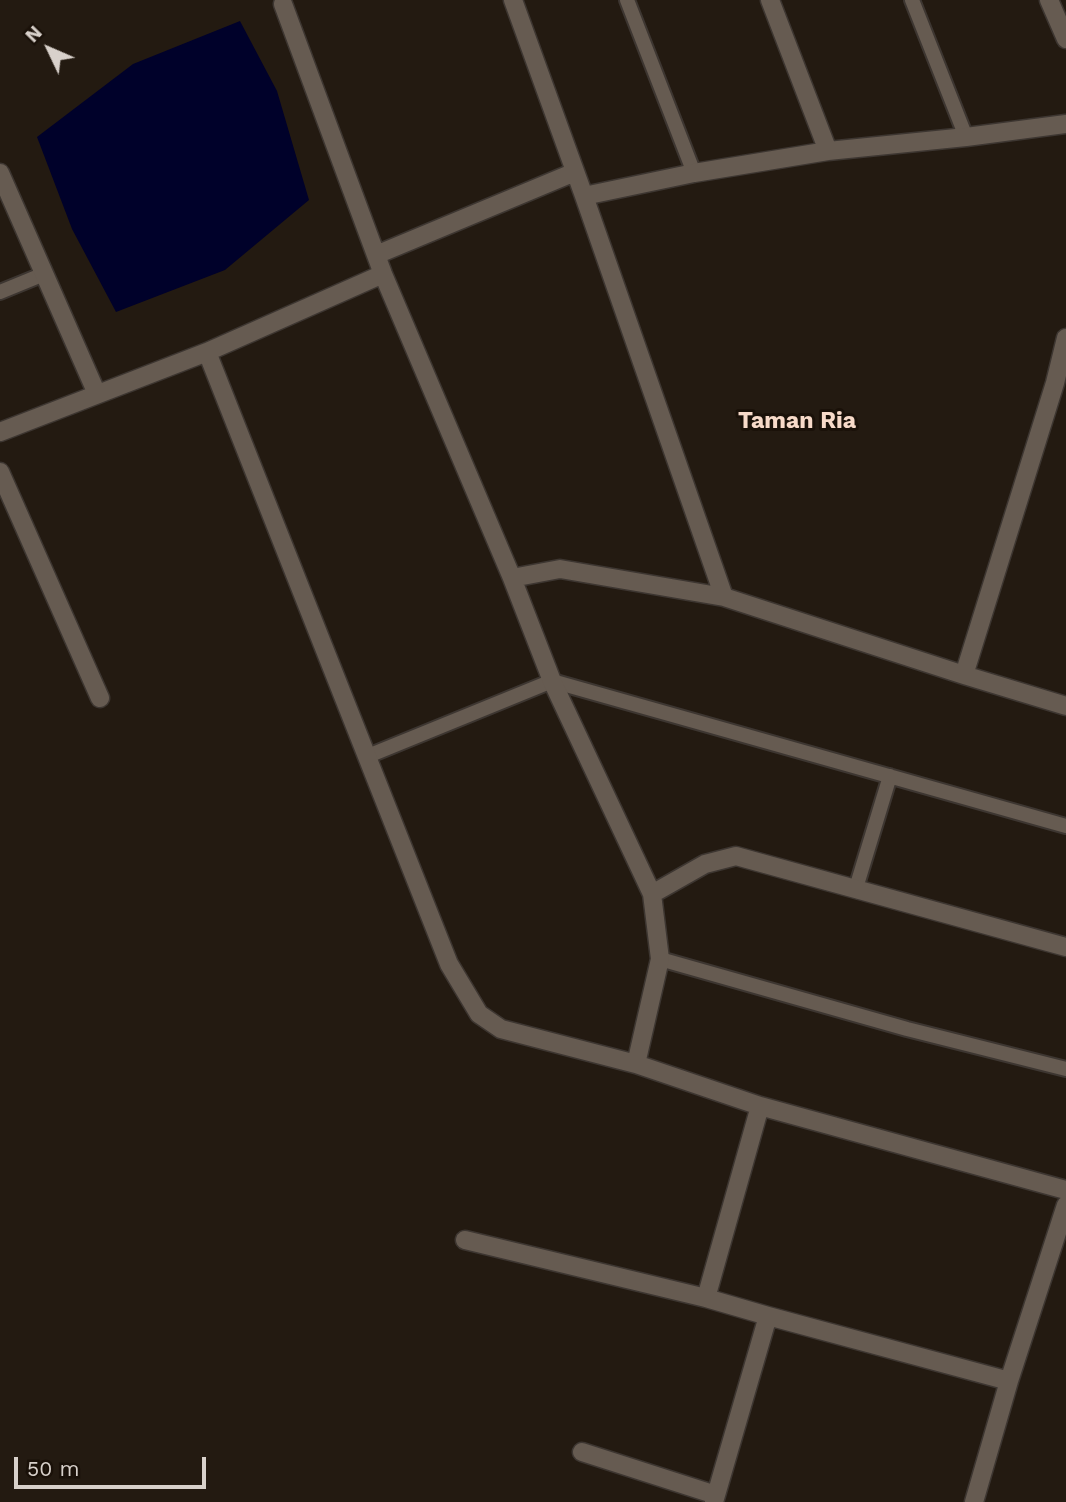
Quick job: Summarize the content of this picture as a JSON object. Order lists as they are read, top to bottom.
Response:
{
  "districts": ["Taman Ria"],
  "scale_bar": "50 m",
  "north": "top left"
}
